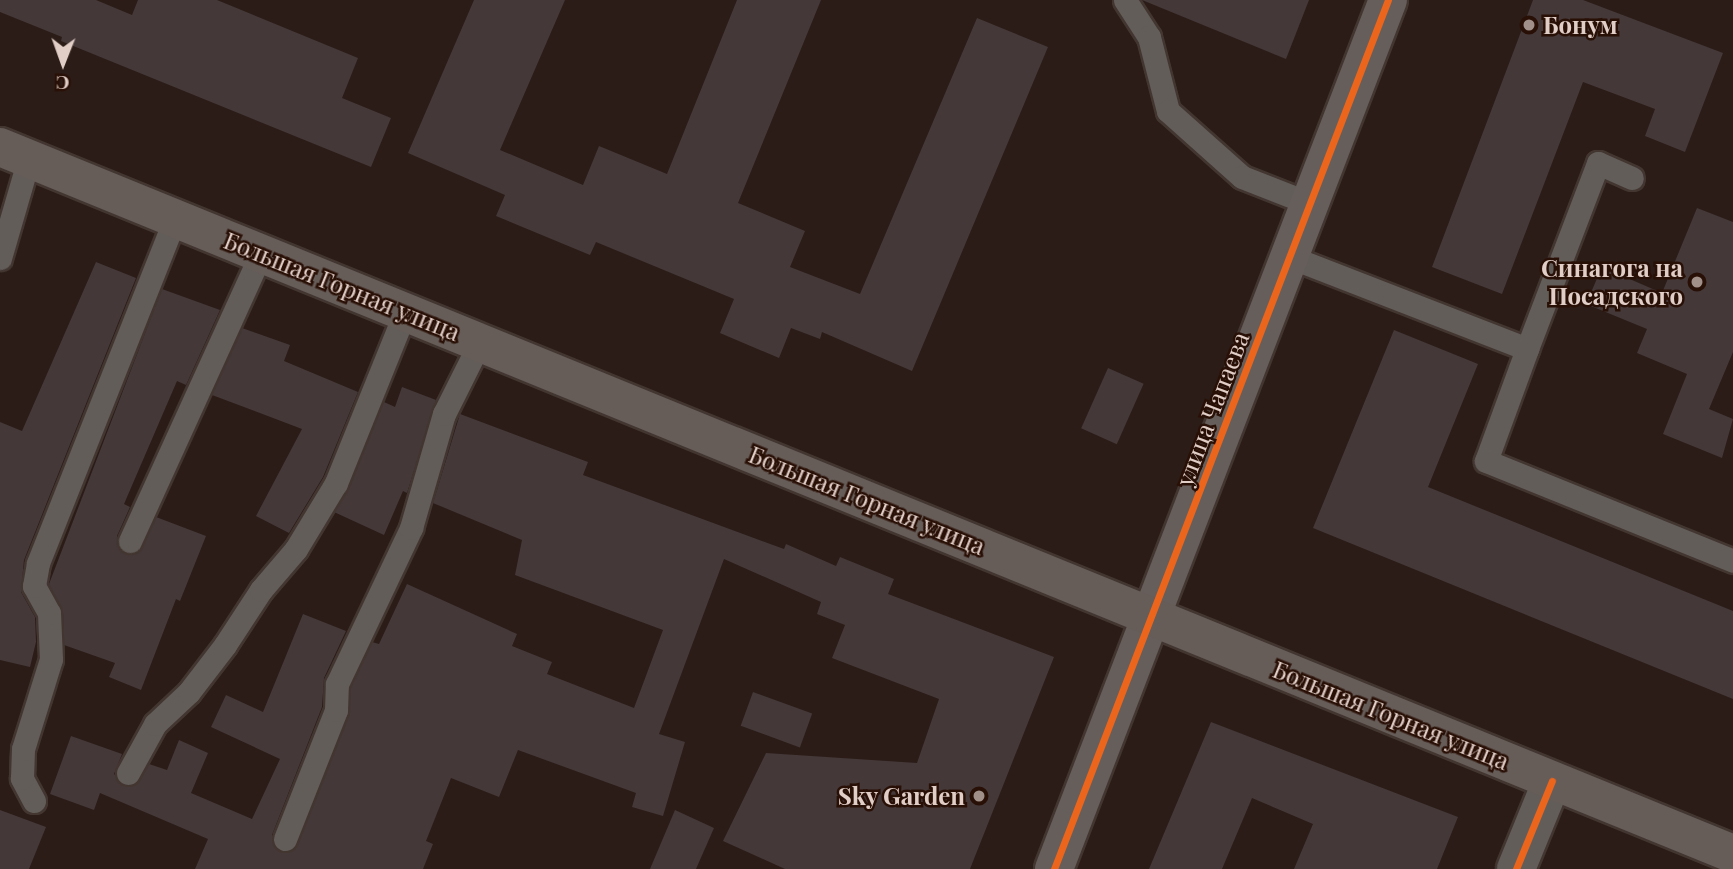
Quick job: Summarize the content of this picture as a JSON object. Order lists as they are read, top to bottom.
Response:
{
  "streets": {
    "main road": ["Большая Горная улица"],
    "street": ["улица Чапаева"]
  },
  "crossings": [
    ["Большая Горная улица", "улица Чапаева"]
  ],
  "places": ["Бонум", "Синагога на Посадского", "Sky Garden"],
  "north": "bottom"
}
